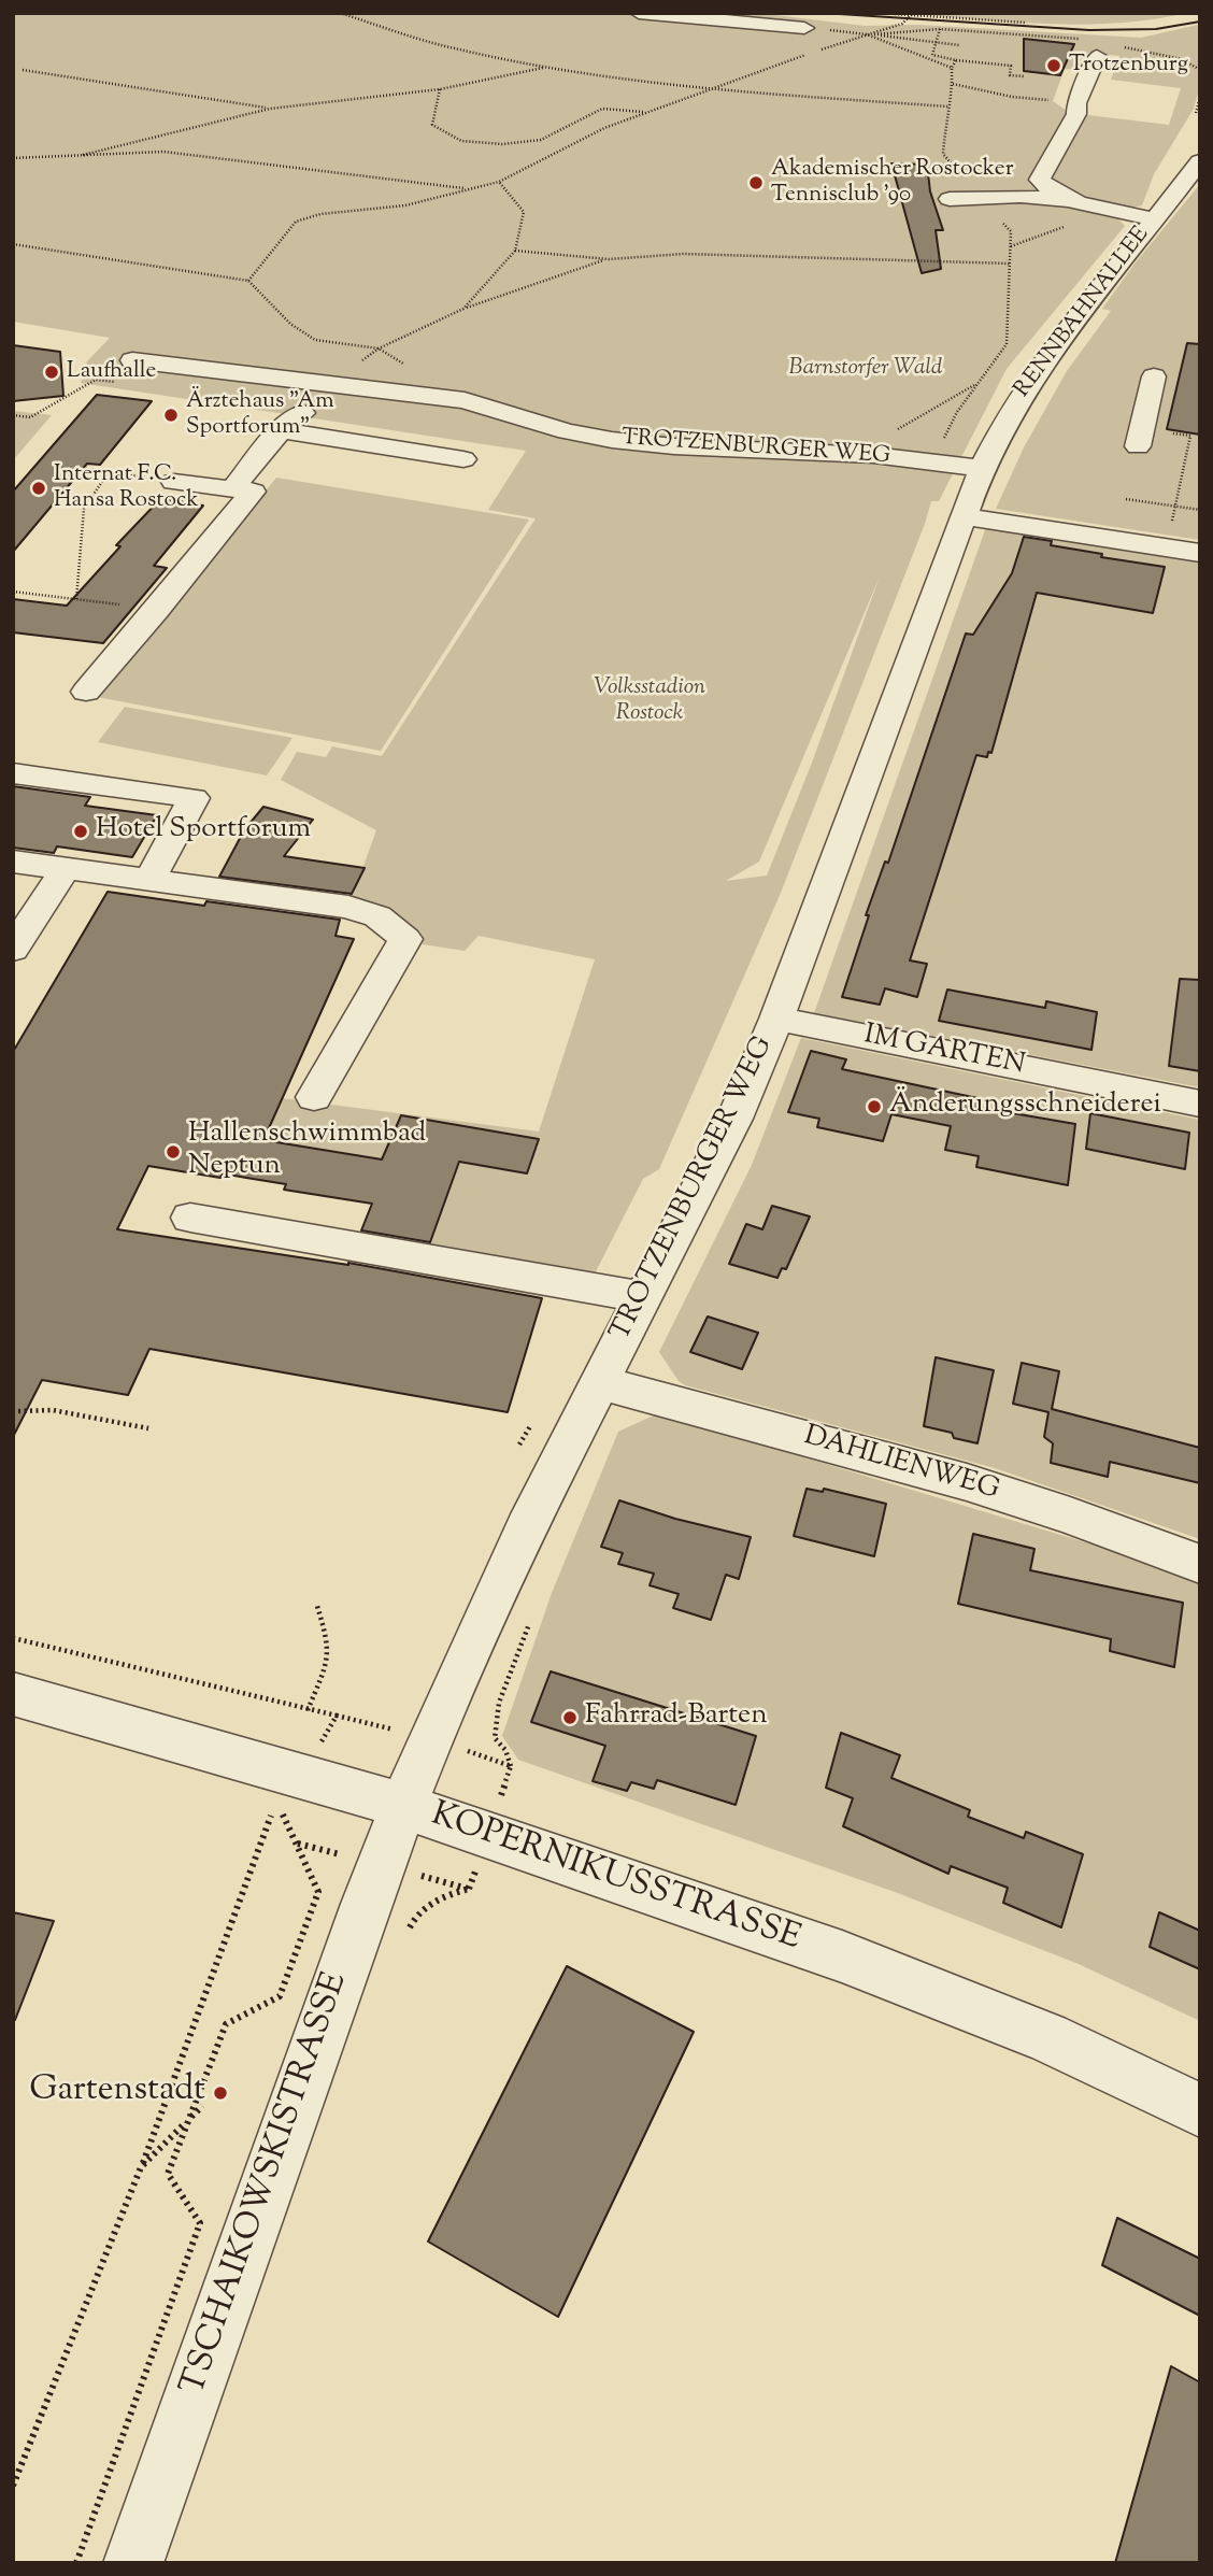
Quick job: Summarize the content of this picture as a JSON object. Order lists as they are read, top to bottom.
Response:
{
  "streets": {
    "street": [
      "RENNBAHNALLEE",
      "TROTZENBURGER WEG",
      "IM GARTEN",
      "DAHLIENWEG",
      "KOPERNIKUSSTRASSE",
      "TSCHAIKOWSKISTRASSE"
    ]
  },
  "crossings": [
    ["RENNBAHNALLEE", "TROTZENBURGER WEG"],
    ["TROTZENBURGER WEG", "IM GARTEN"],
    ["TROTZENBURGER WEG", "DAHLIENWEG"],
    ["TROTZENBURGER WEG", "KOPERNIKUSSTRASSE"],
    ["TROTZENBURGER WEG", "TSCHAIKOWSKISTRASSE"],
    ["KOPERNIKUSSTRASSE", "TSCHAIKOWSKISTRASSE"]
  ],
  "parks": ["Barnstorfer Wald", "Volksstadion Rostock"],
  "places": [
    "Trotzenburg",
    "Akademischer Rostocker Tennisclub '90",
    "Laufhalle",
    "Ärztehaus \"Am Sportforum\"",
    "Internat F.C. Hansa Rostock",
    "Hotel Sportforum",
    "Änderungsschneiderei",
    "Hallenschwimmbad Neptun",
    "Fahrrad-Barten",
    "Gartenstadt"
  ]
}
